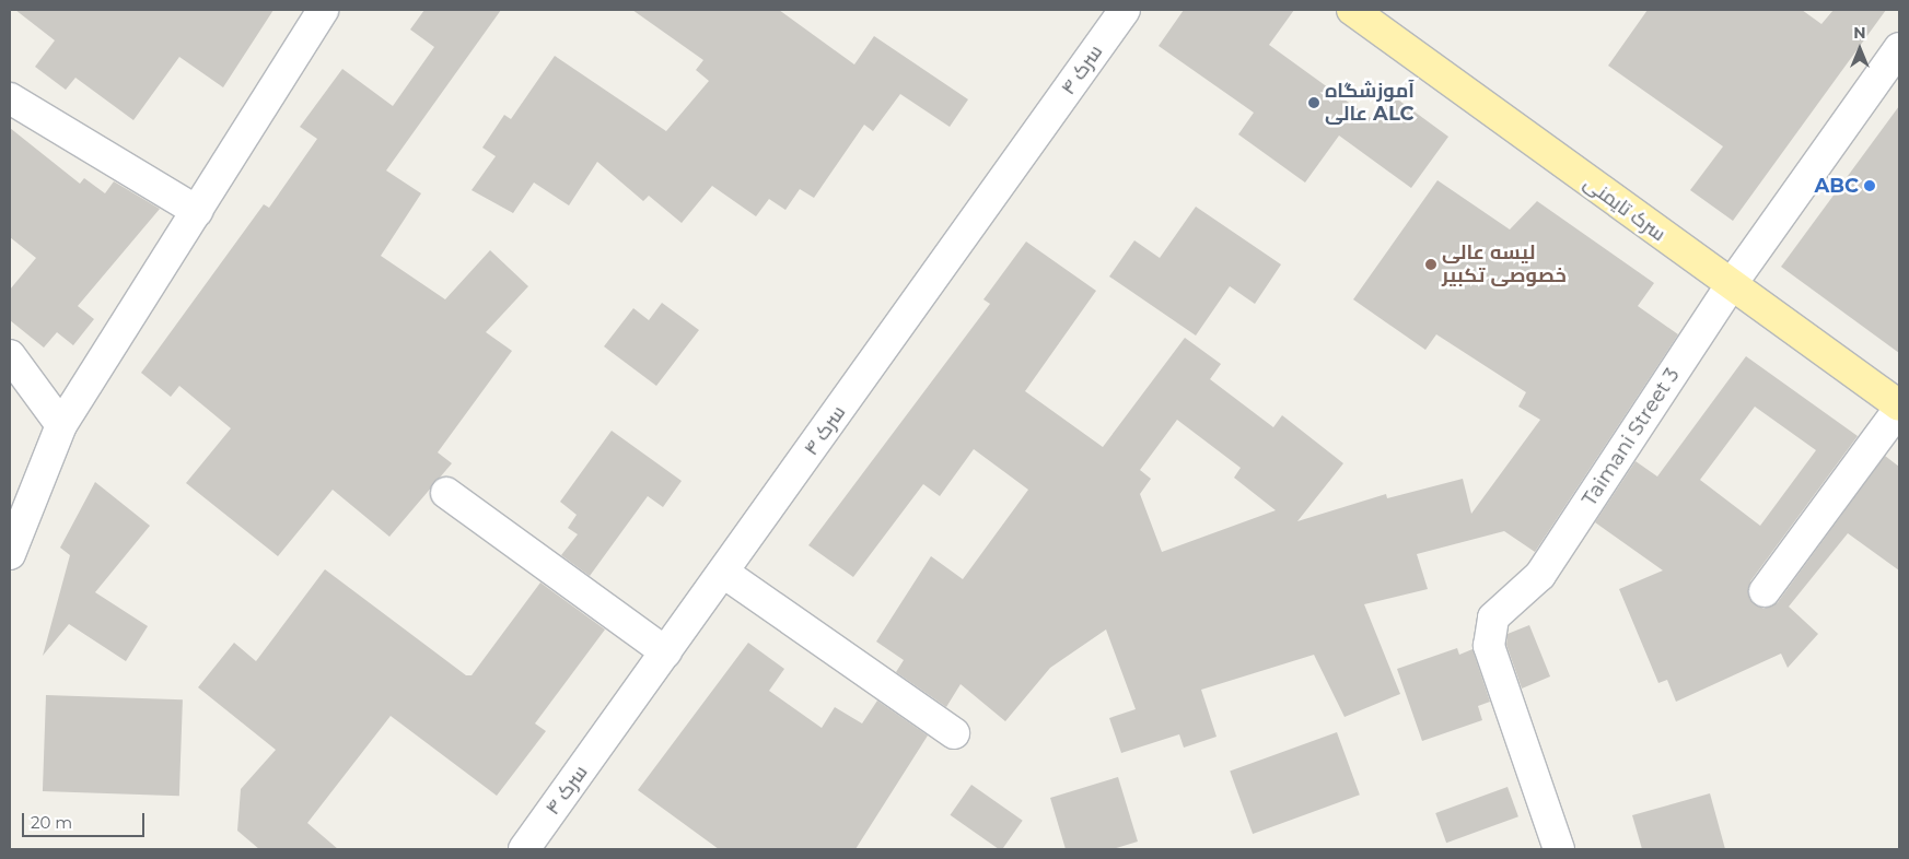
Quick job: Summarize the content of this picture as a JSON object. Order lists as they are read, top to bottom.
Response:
{
  "streets": {
    "main road": ["سرک تایمنی"],
    "street": ["سرک ۴", "Taimani Street 3"]
  },
  "crossings": [
    ["سرک تایمنی", "Taimani Street 3"]
  ],
  "places": ["آموزشگاه عالی ALC", "ABC", "لیسه عالی خصوصی تکبیر"],
  "scale_bar": "20 m",
  "north": "top"
}
